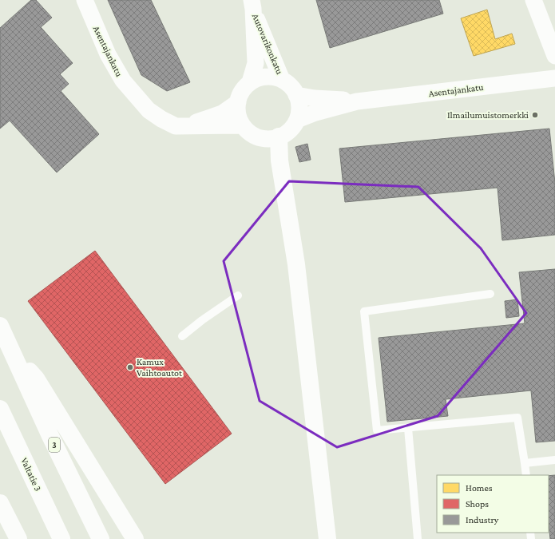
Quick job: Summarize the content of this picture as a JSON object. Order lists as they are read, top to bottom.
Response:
{
  "streets": {
    "highway": ["3", "Valtatie 3"],
    "street": ["Autovarikonkatu", "Asentajankatu"]
  },
  "crossings": [
    ["Autovarikonkatu", "Asentajankatu"]
  ],
  "places": ["Ilmailumuistomerkki", "Kamux Vaihtoautot"],
  "legend": ["Homes", "Shops", "Industry"]
}
